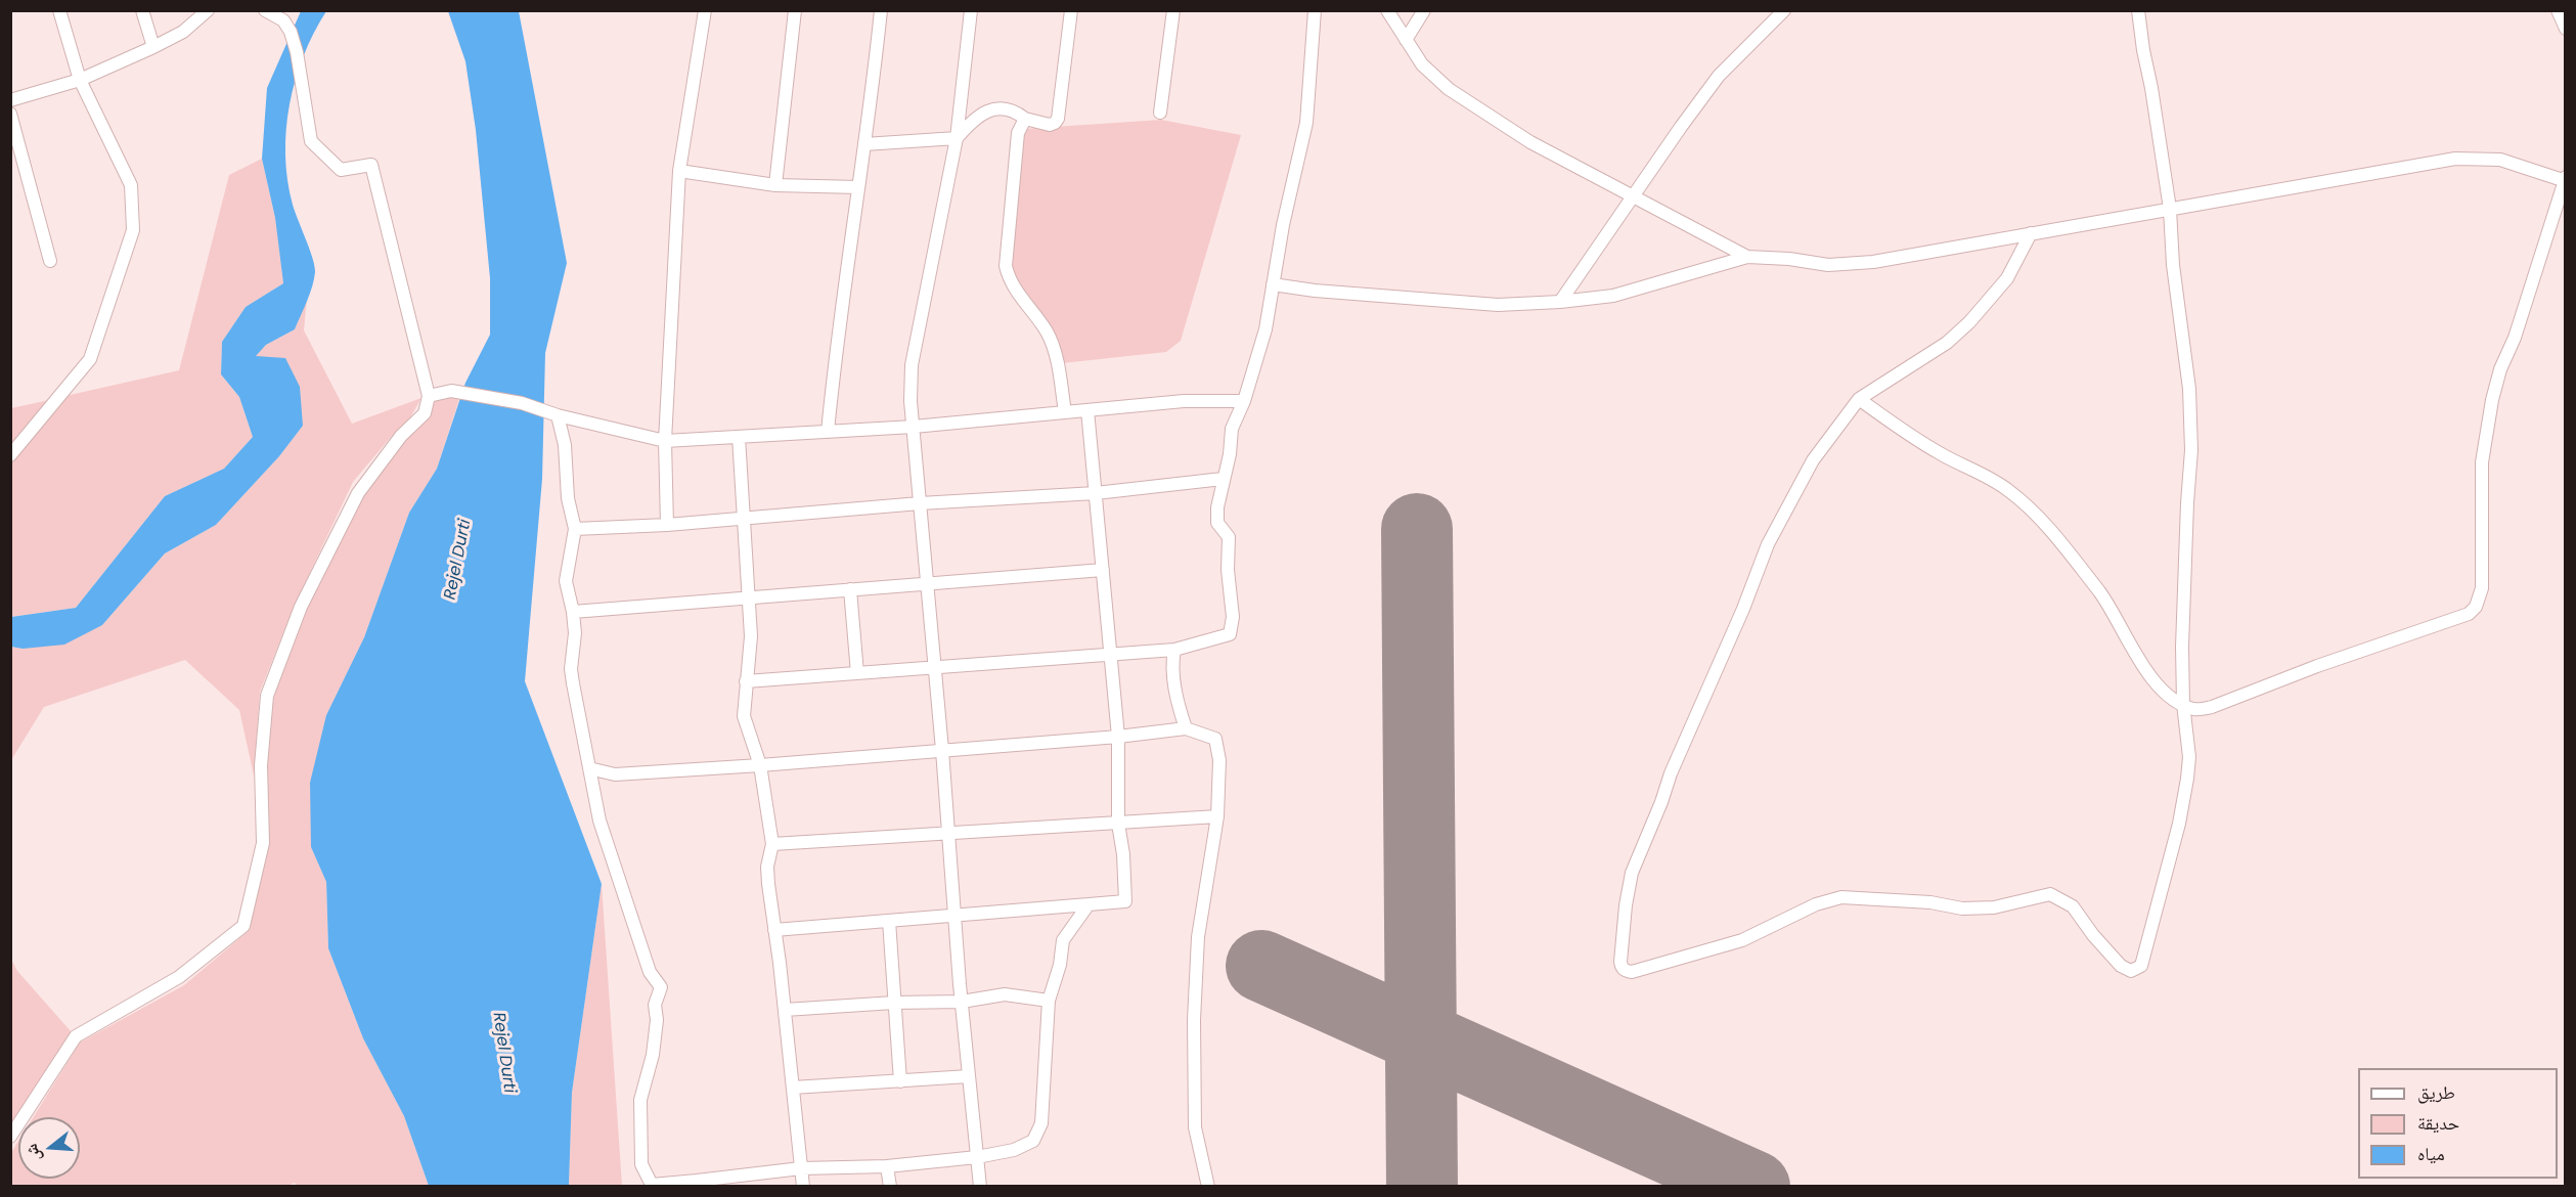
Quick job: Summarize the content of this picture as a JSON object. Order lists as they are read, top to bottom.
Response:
{
  "water": ["Rejel Durti"],
  "legend": ["طريق", "حديقة", "مياه"],
  "north": "left"
}
